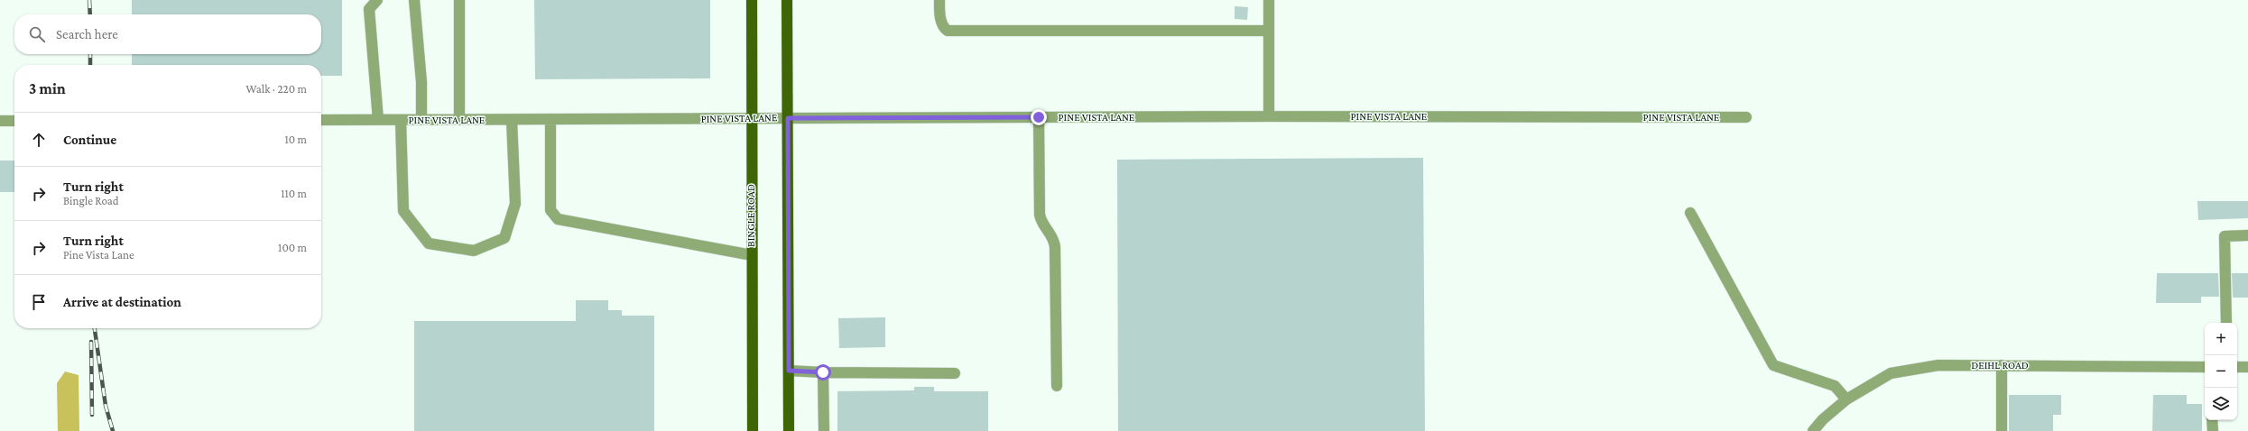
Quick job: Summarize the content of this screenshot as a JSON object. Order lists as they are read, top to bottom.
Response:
{
  "streets": {
    "main road": ["BINGLE ROAD"],
    "street": ["PINE VISTA LANE", "DEIHL ROAD"]
  },
  "crossings": [
    ["PINE VISTA LANE", "BINGLE ROAD"]
  ],
  "page": {
    "search": "Search here",
    "heading": ["3 min", "Walk · 220 m"],
    "list": [
      ["Continue", "10 m"],
      ["Turn right", "Bingle Road", "110 m"],
      ["Turn right", "Pine Vista Lane", "100 m"],
      "Arrive at destination"
    ],
    "map_buttons": ["+", "−"]
  }
}
